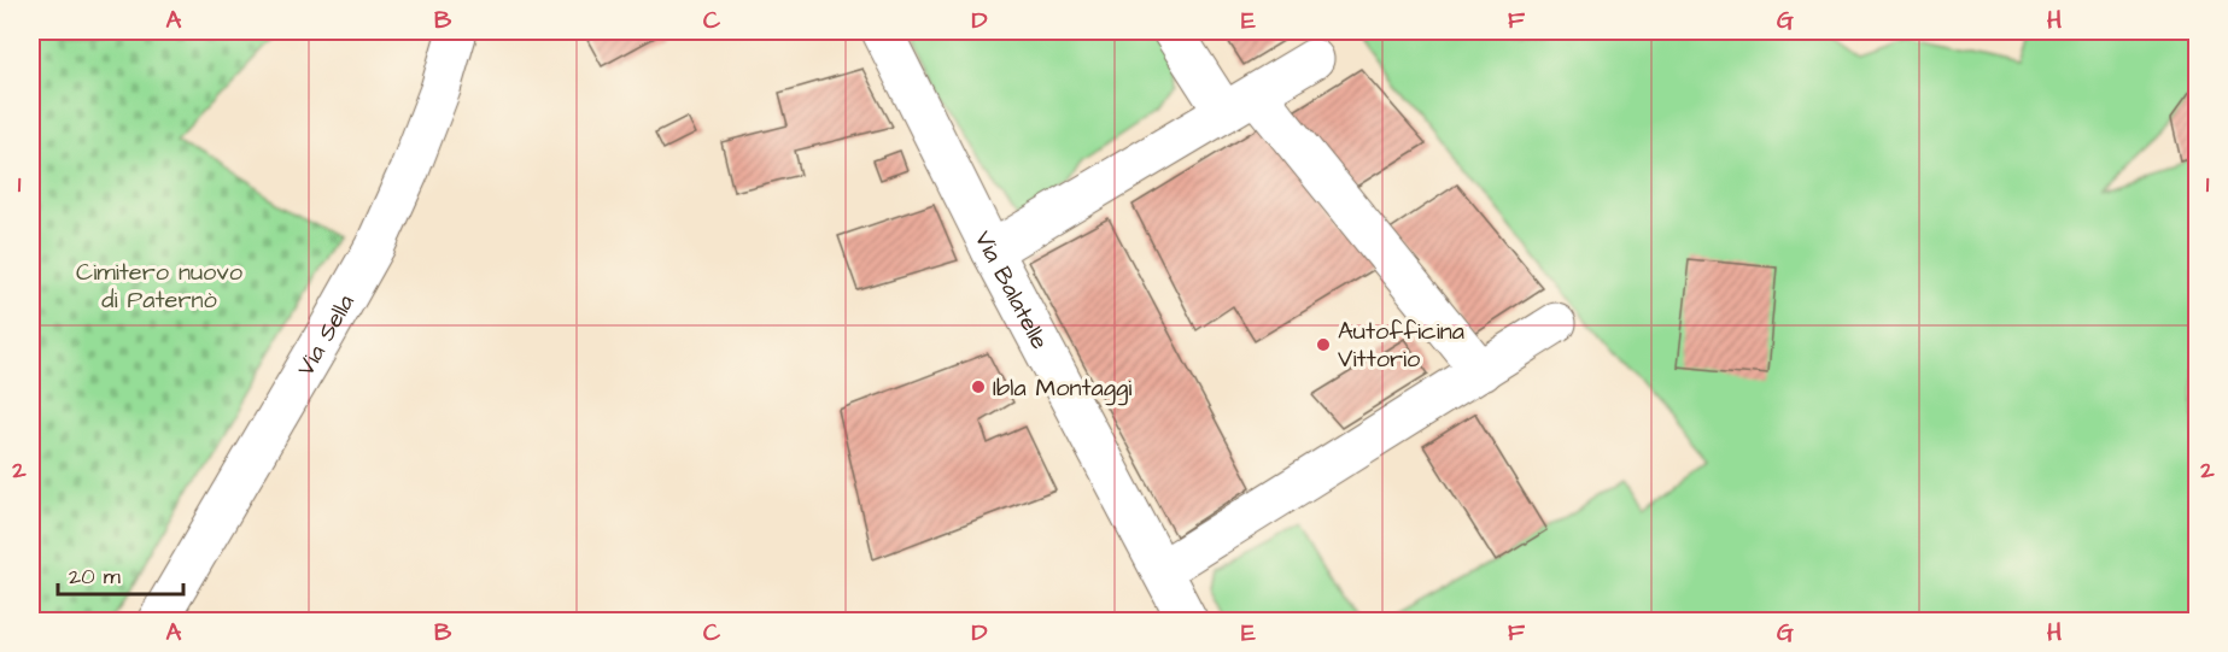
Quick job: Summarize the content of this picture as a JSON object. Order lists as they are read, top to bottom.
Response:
{
  "streets": {
    "street": ["Via Balatelle", "Via Sella"]
  },
  "parks": ["Cimitero nuovo di Paternò"],
  "places": ["Autofficina Vittorio", "Ibla Montaggi"],
  "scale_bar": "20 m",
  "grid": {
    "columns": [
      "A",
      "B",
      "C",
      "D",
      "E",
      "F",
      "G",
      "H"
    ],
    "rows": ["1", "2"]
  }
}
